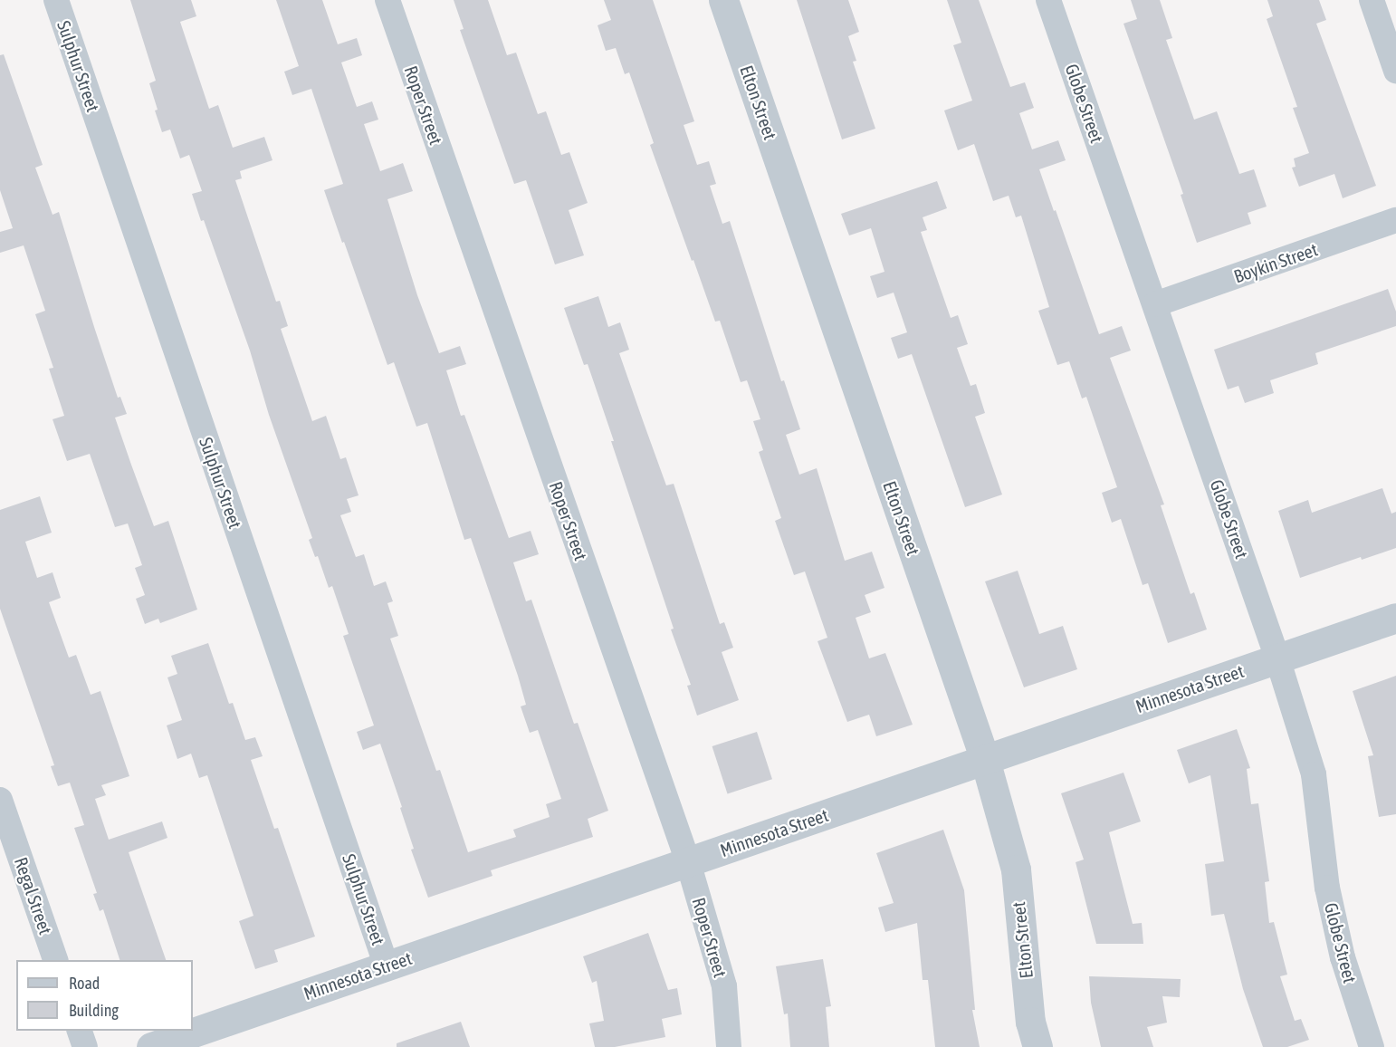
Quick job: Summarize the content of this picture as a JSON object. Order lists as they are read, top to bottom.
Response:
{
  "streets": {
    "street": [
      "Sulphur Street",
      "Elton Street",
      "Globe Street",
      "Roper Street",
      "Boykin Street",
      "Minnesota Street",
      "Regal Street"
    ]
  },
  "crossings": [
    ["Sulphur Street", "Minnesota Street"],
    ["Elton Street", "Minnesota Street"],
    ["Globe Street", "Boykin Street"],
    ["Globe Street", "Minnesota Street"],
    ["Roper Street", "Minnesota Street"]
  ],
  "legend": ["Road", "Building"]
}
